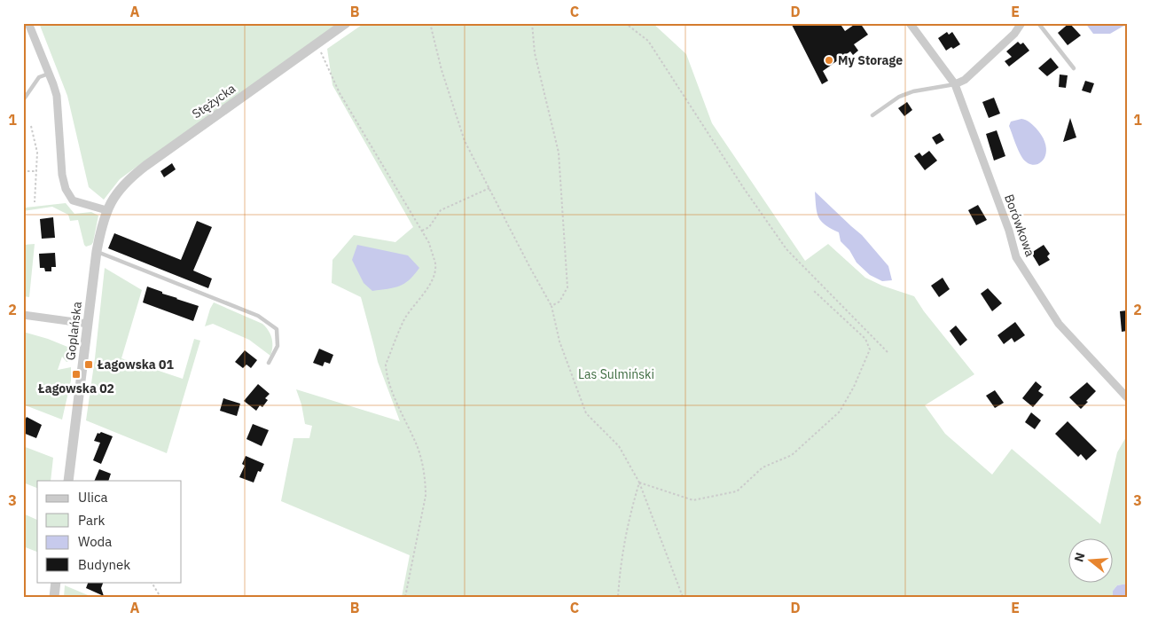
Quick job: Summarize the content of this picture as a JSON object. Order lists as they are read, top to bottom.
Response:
{
  "streets": {
    "street": ["Stężycka", "Borówkowa", "Goplańska"]
  },
  "crossings": [
    ["Stężycka", "Goplańska"]
  ],
  "parks": ["Las Sulmiński"],
  "places": {
    "other": ["My Storage"],
    "transit": ["Łagowska 01", "Łagowska 02"]
  },
  "legend": [
    "Ulica",
    "Park",
    "Woda",
    "Budynek"
  ],
  "north": "left",
  "grid": {
    "columns": [
      "A",
      "B",
      "C",
      "D",
      "E"
    ],
    "rows": ["1", "2", "3"]
  }
}
